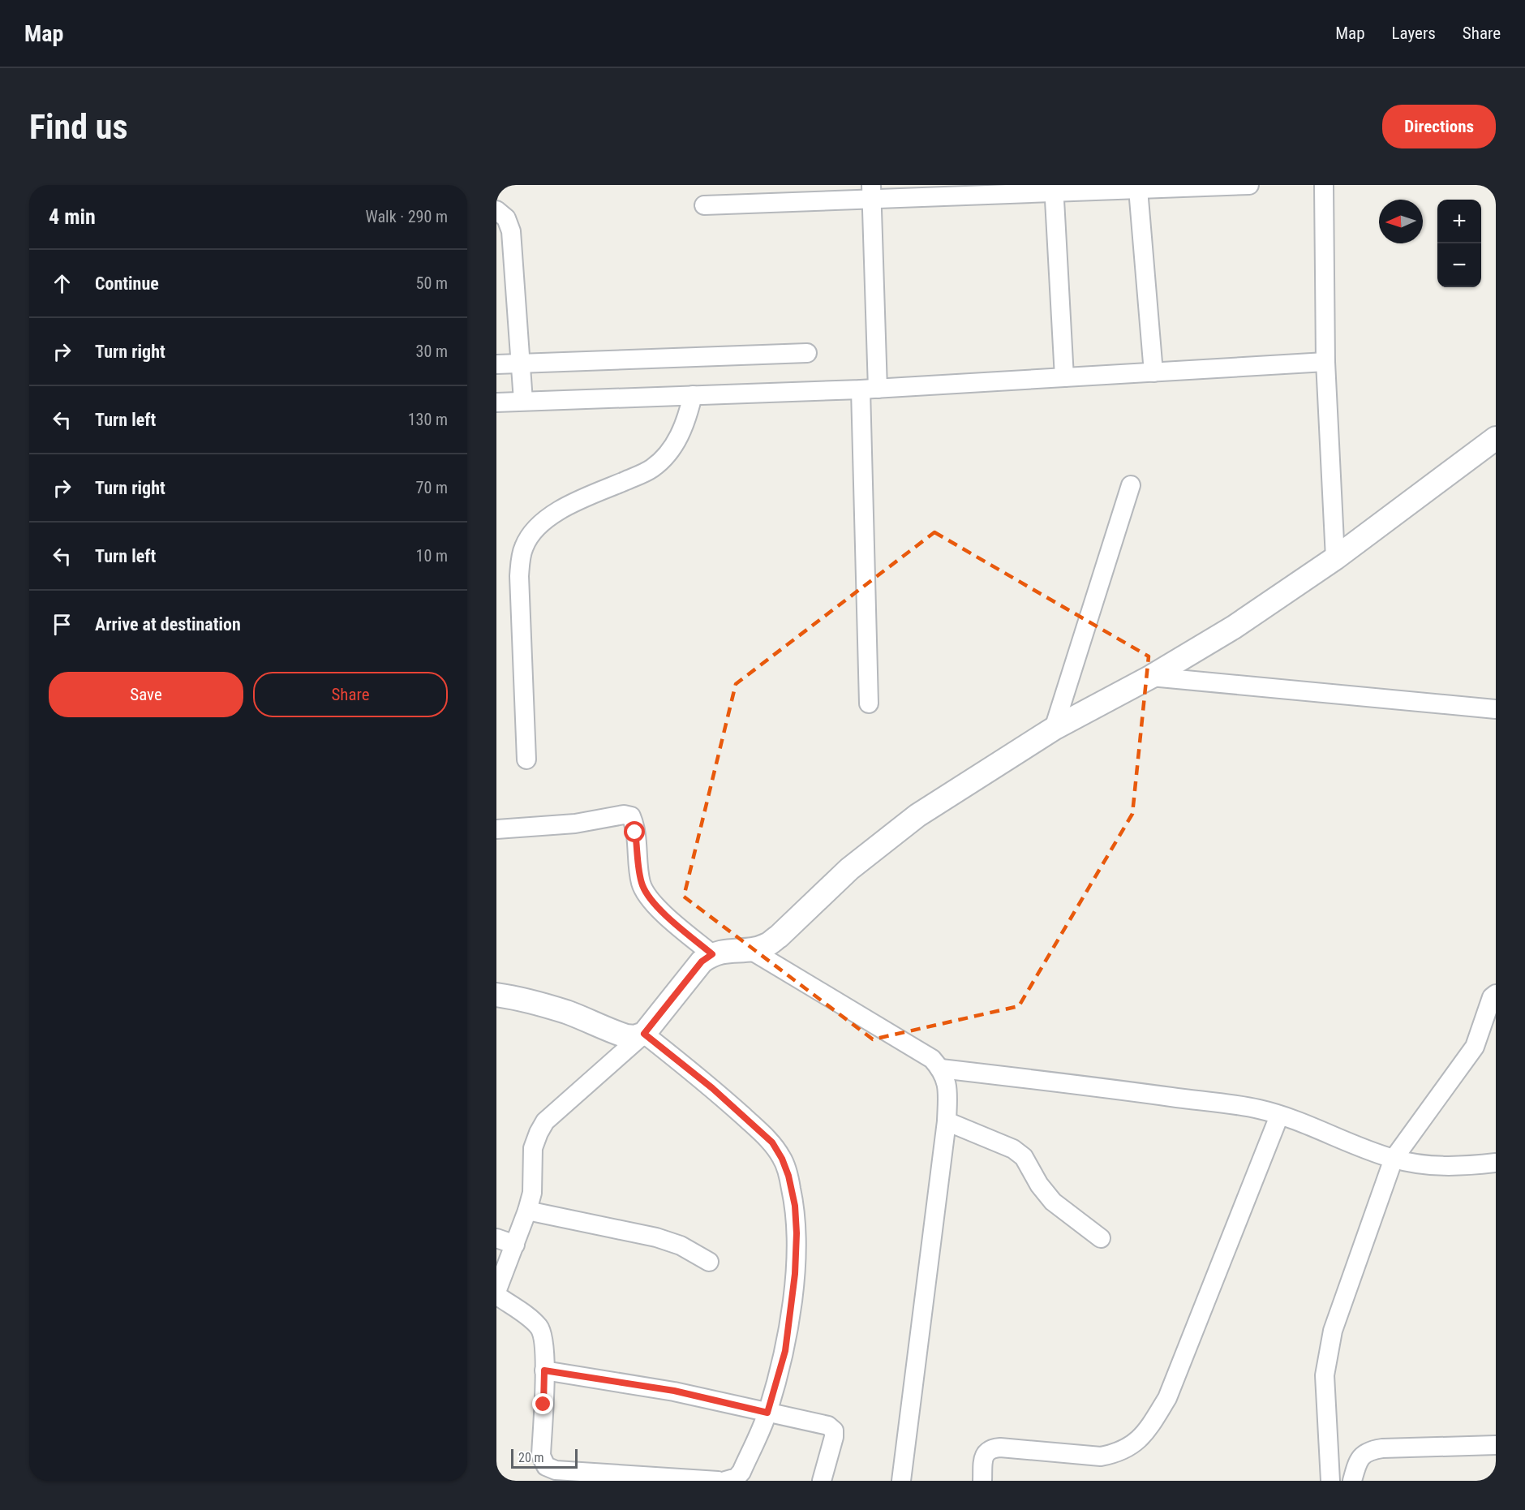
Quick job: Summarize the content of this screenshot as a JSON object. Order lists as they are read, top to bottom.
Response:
{
  "scale_bar": "20 m",
  "north": "left",
  "page": {
    "header": "Map",
    "nav": ["Map", "Layers", "Share"],
    "buttons": [
      "Directions",
      ["Save", "Share"]
    ],
    "title": "Find us",
    "heading": ["4 min", "Walk · 290 m"],
    "map_buttons": ["+", "−"],
    "list": [
      ["Continue", "50 m"],
      ["Turn right", "30 m"],
      ["Turn left", "130 m"],
      ["Turn right", "70 m"],
      ["Turn left", "10 m"],
      "Arrive at destination"
    ],
    "scale": "20 m"
  }
}
